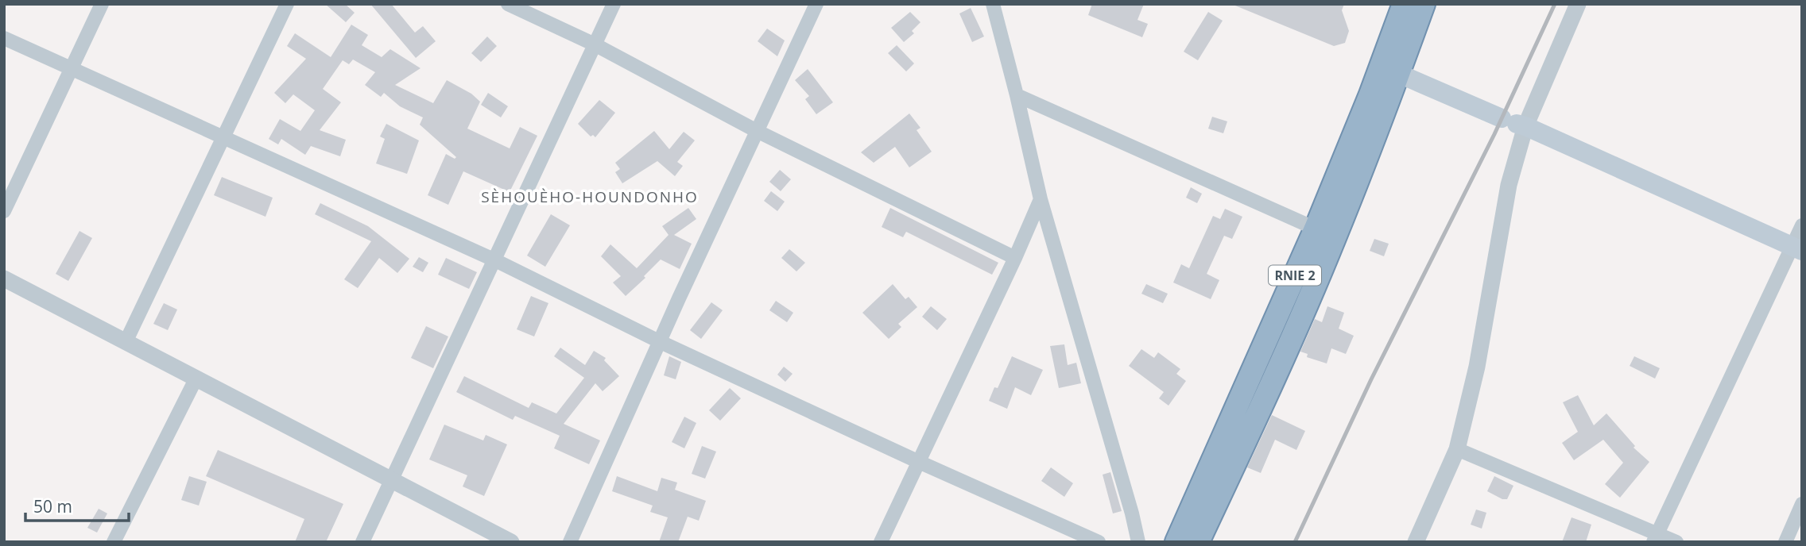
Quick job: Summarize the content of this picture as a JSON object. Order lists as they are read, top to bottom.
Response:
{
  "streets": {
    "highway": ["RNIE 2"]
  },
  "districts": ["SÈHOUÈHO-HOUNDONHO"],
  "scale_bar": "50 m"
}
